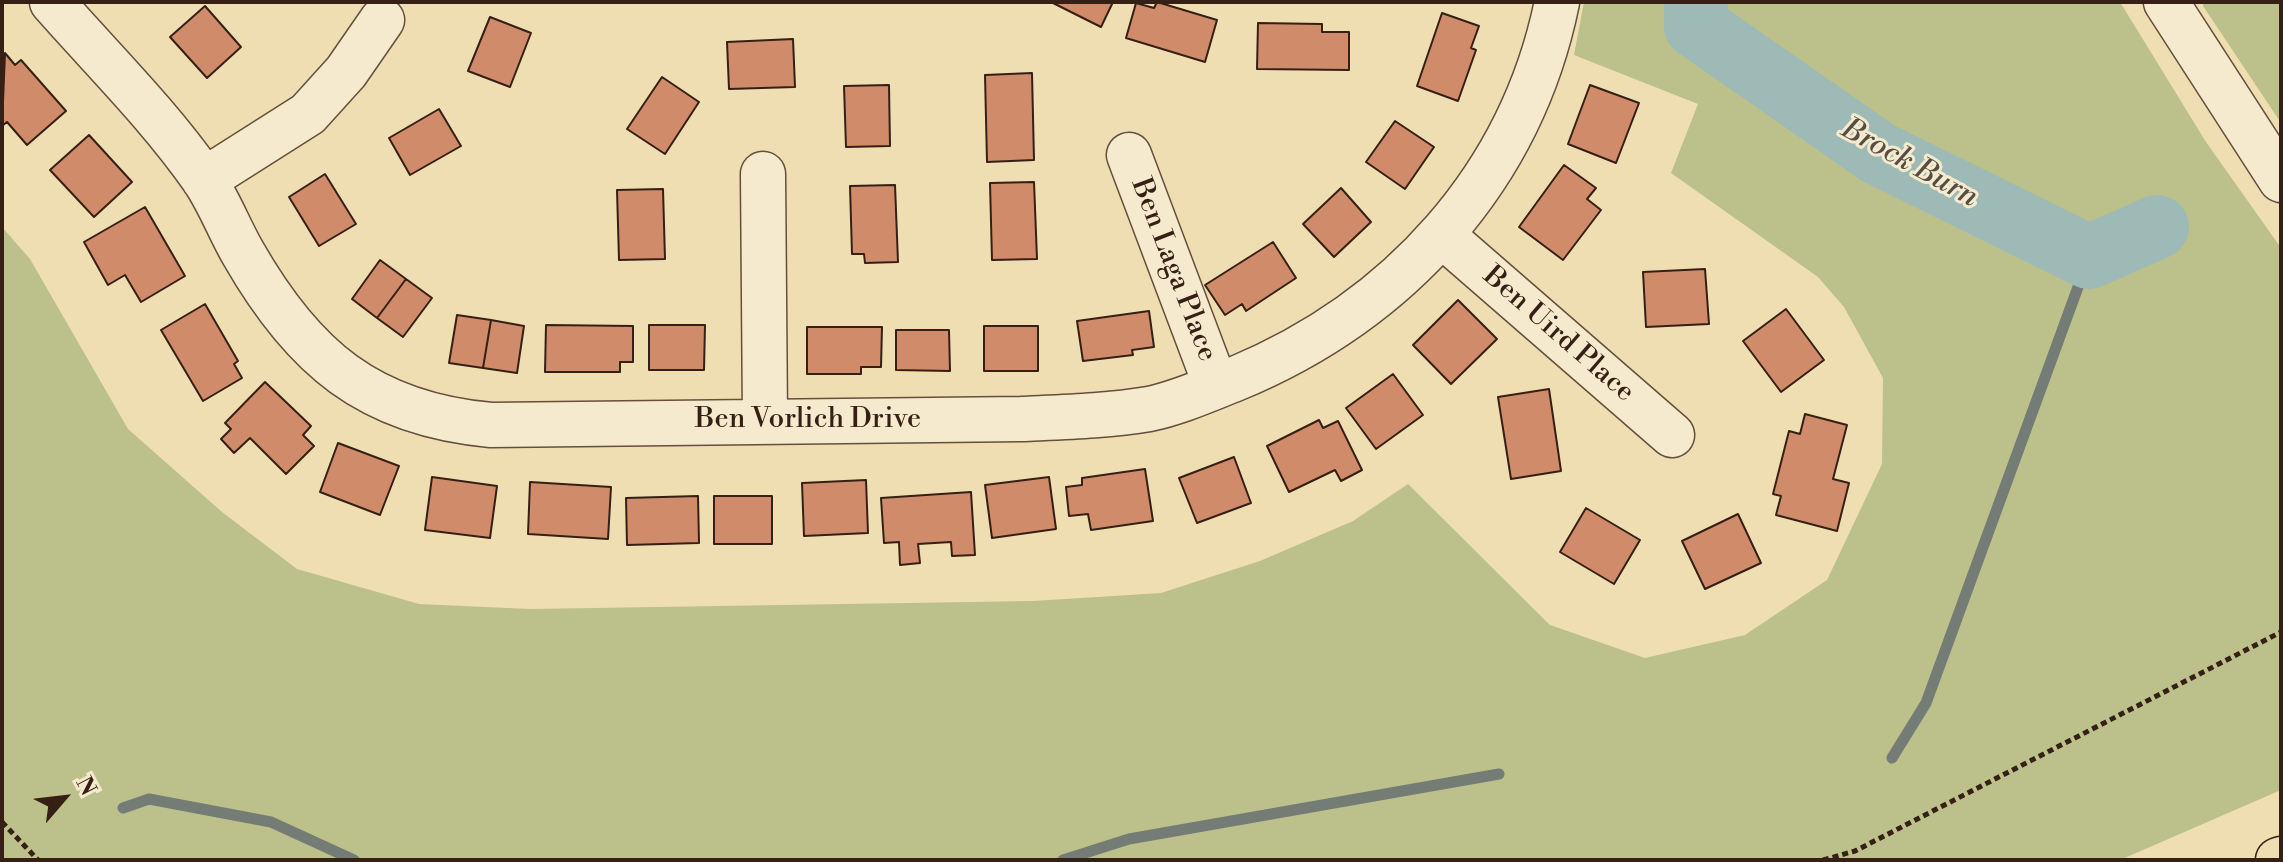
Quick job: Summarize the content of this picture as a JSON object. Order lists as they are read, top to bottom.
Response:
{
  "streets": {
    "street": ["Ben Laga Place", "Ben Uird Place", "Ben Vorlich Drive"]
  },
  "crossings": [
    ["Ben Laga Place", "Ben Vorlich Drive"],
    ["Ben Uird Place", "Ben Vorlich Drive"]
  ],
  "water": ["Brock Burn"],
  "north": "top right"
}
